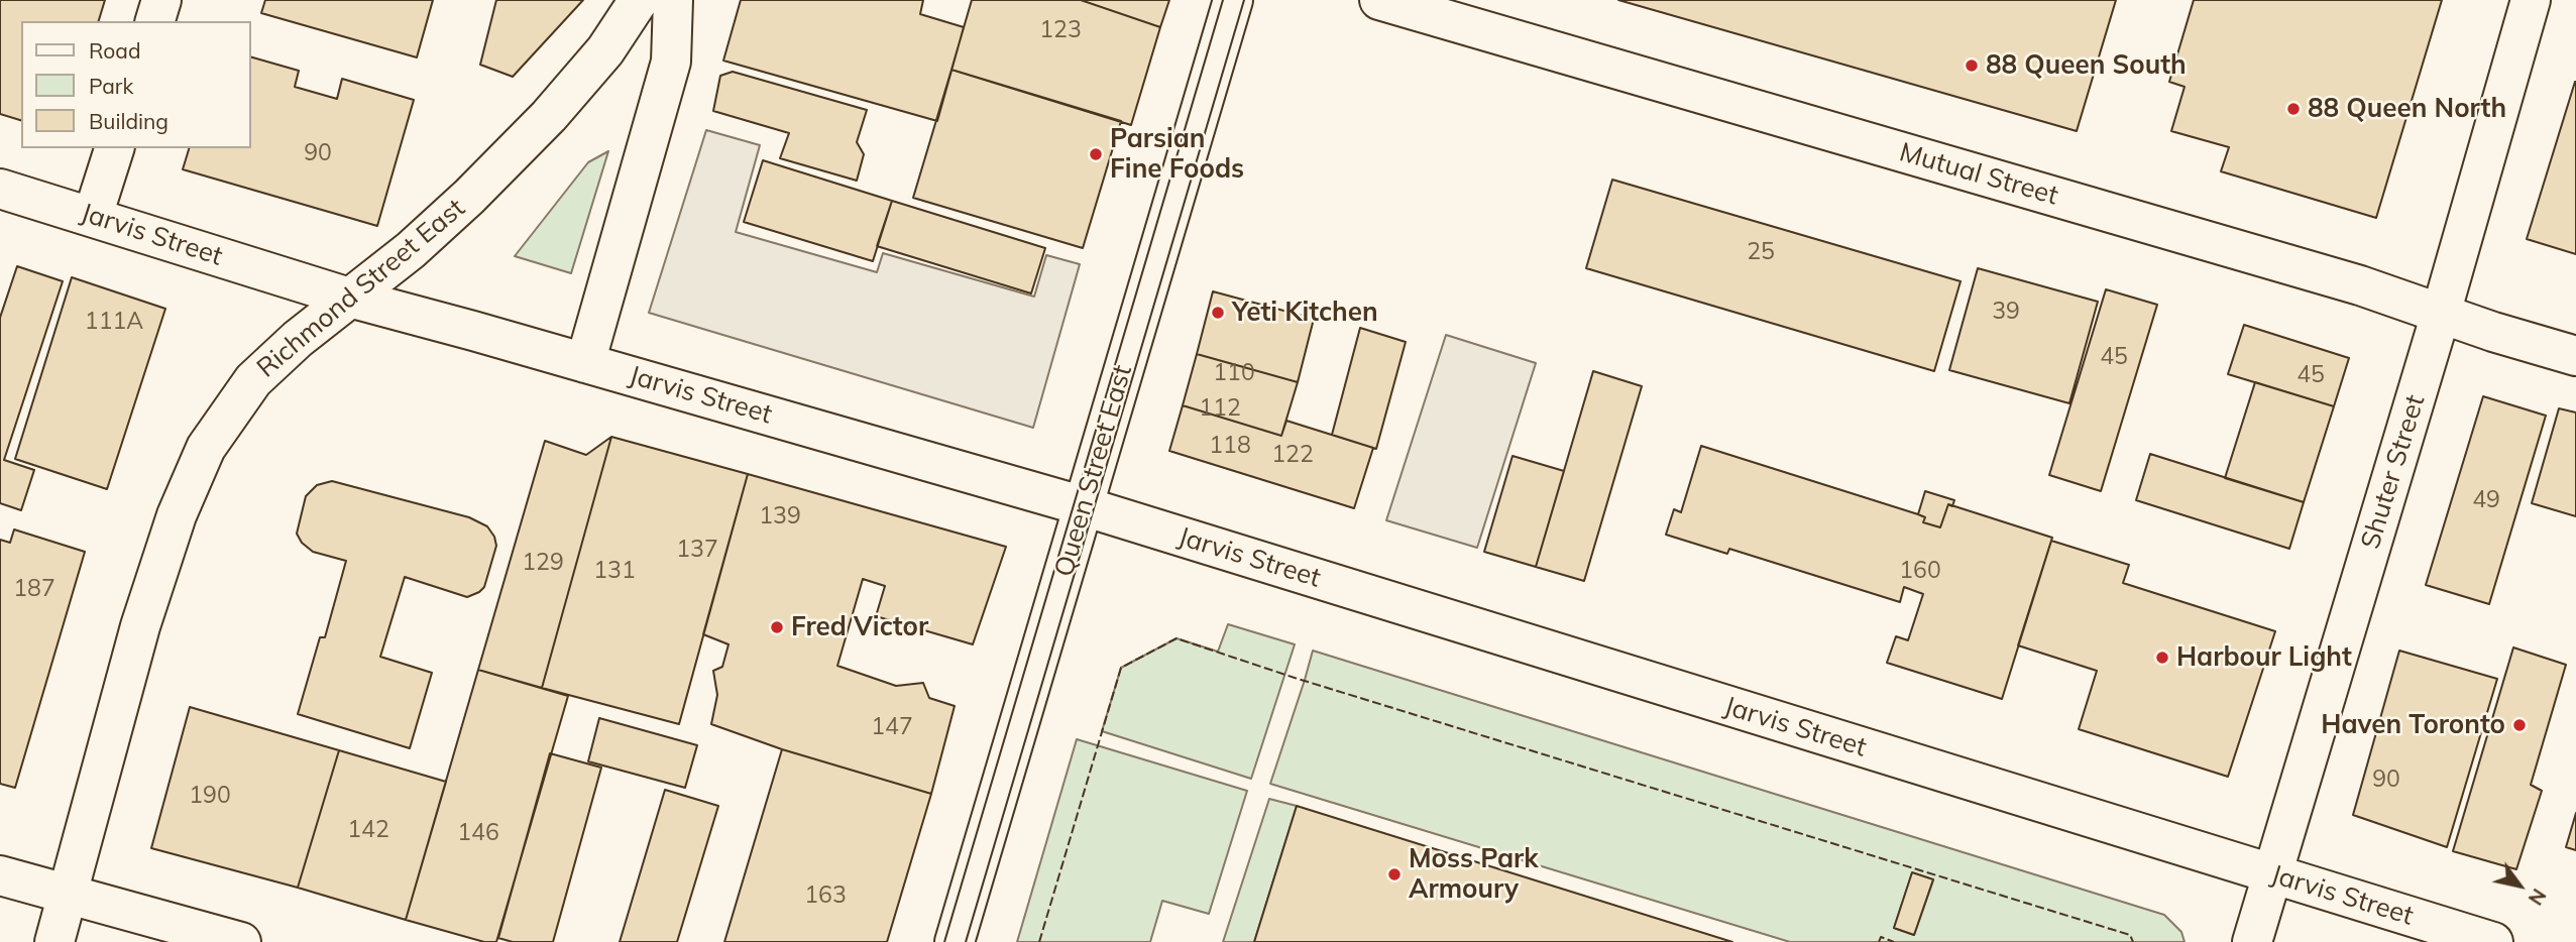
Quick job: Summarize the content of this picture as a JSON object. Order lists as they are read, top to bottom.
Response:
{
  "streets": {
    "main road": [
      "Mutual Street",
      "Jarvis Street",
      "Richmond Street East",
      "Queen Street East",
      "Shuter Street"
    ]
  },
  "crossings": [
    ["Mutual Street", "Shuter Street"],
    ["Jarvis Street", "Richmond Street East"],
    ["Jarvis Street", "Queen Street East"],
    ["Jarvis Street", "Shuter Street"]
  ],
  "places": [
    "88 Queen South",
    "88 Queen North",
    "Parsian Fine Foods",
    "Yeti Kitchen",
    "Fred Victor",
    "Harbour Light",
    "Haven Toronto",
    "Moss Park Armoury"
  ],
  "house_numbers": [
    "123",
    "90",
    "25",
    "39",
    "111A",
    "45",
    "110",
    "45",
    "112",
    "118",
    "122",
    "49",
    "139",
    "137",
    "129",
    "131",
    "160",
    "187",
    "147",
    "90",
    "190",
    "142",
    "146",
    "163"
  ],
  "legend": ["Road", "Park", "Building"],
  "north": "bottom right"
}
